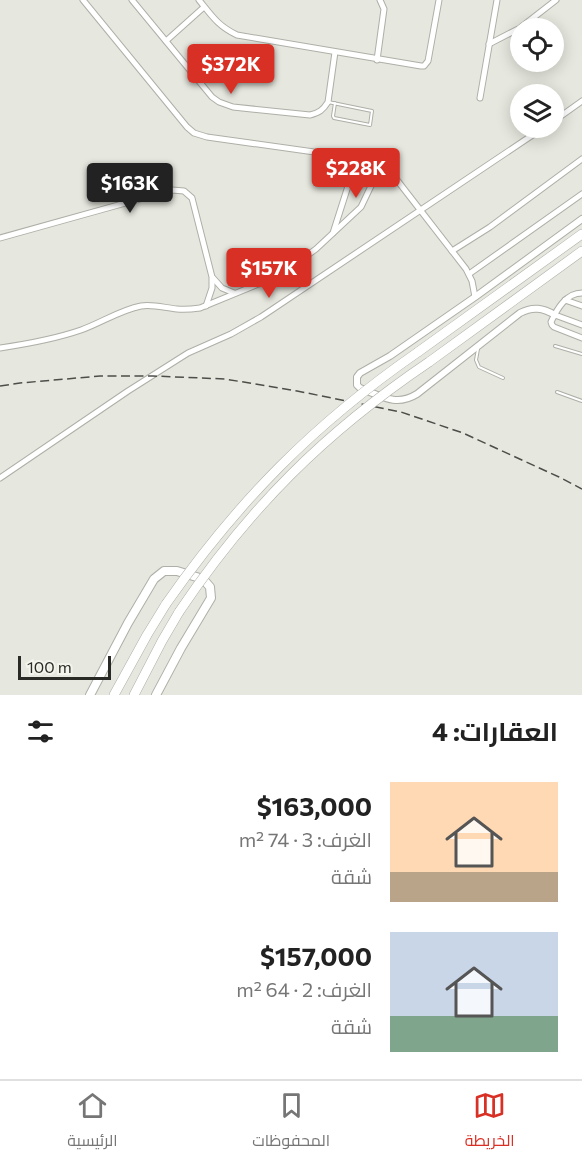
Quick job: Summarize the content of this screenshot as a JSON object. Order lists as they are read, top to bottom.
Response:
{
  "scale_bar": "100 m",
  "page": {
    "price": [
      "$372K",
      "$228K",
      "$163K",
      "$157K"
    ],
    "scale": "100 m",
    "heading": "العقارات: 4",
    "list": [
      {
        "name": "$163,000",
        "note": "الغرف: 3 · 74 m² · شقة"
      },
      {
        "name": "$157,000",
        "note": "الغرف: 2 · 64 m² · شقة"
      }
    ],
    "tabs": ["الخريطة", "المحفوظات", "الرئيسية"]
  }
}
